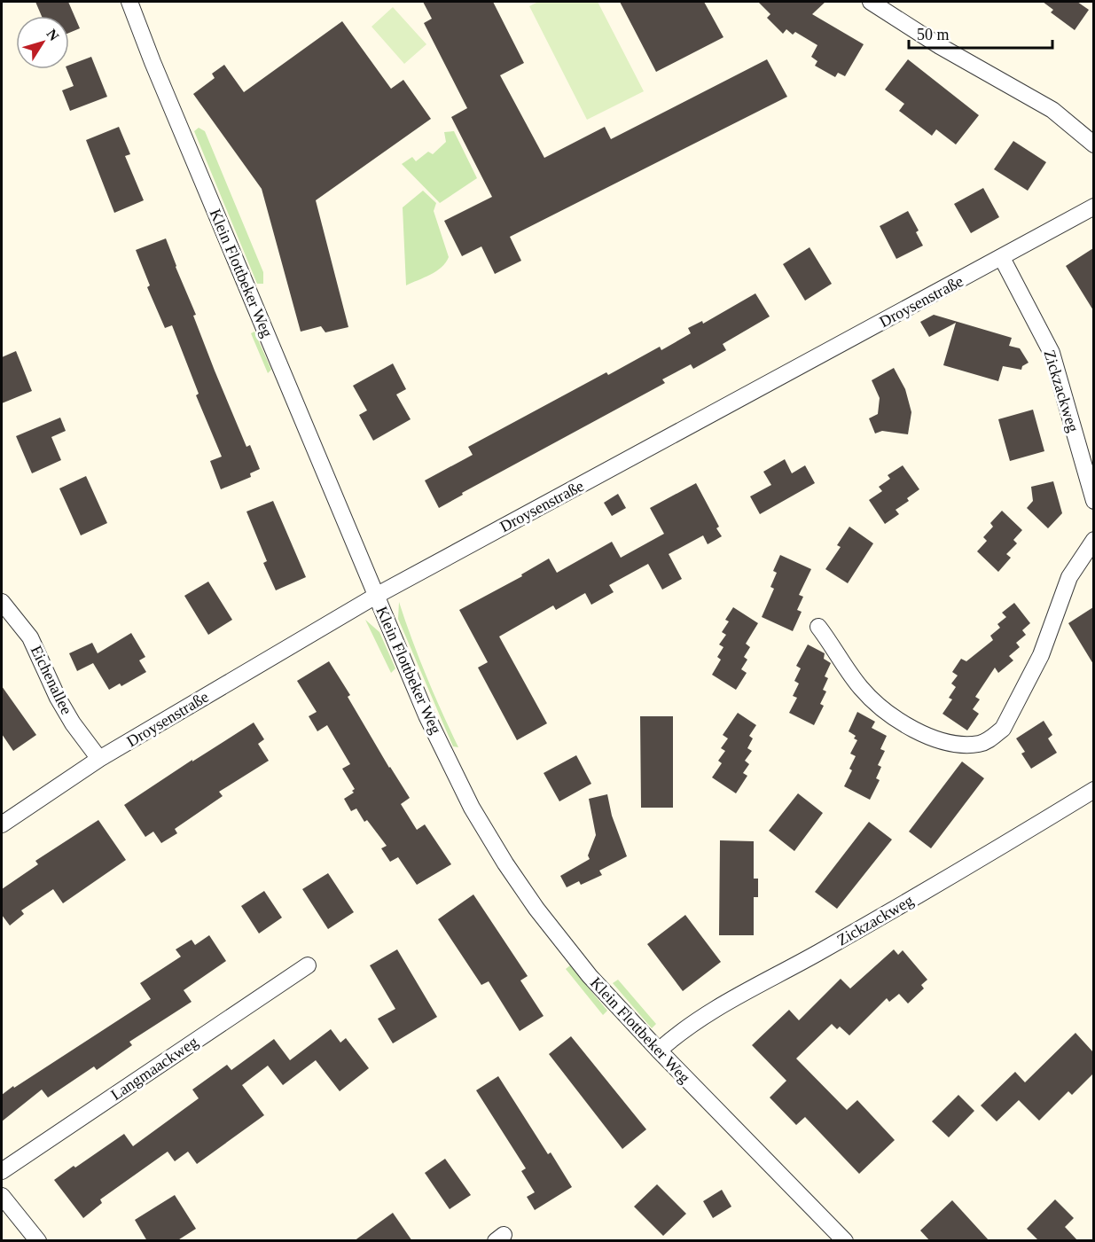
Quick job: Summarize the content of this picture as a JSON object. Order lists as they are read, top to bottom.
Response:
{
  "streets": {
    "street": [
      "Klein Flottbeker Weg",
      "Droysenstraße",
      "Zickzackweg",
      "Eichenallee",
      "Langmaackweg"
    ]
  },
  "crossings": [
    ["Klein Flottbeker Weg", "Droysenstraße"],
    ["Klein Flottbeker Weg", "Zickzackweg"],
    ["Droysenstraße", "Zickzackweg"],
    ["Droysenstraße", "Eichenallee"]
  ],
  "scale_bar": "50 m",
  "north": "top right"
}
